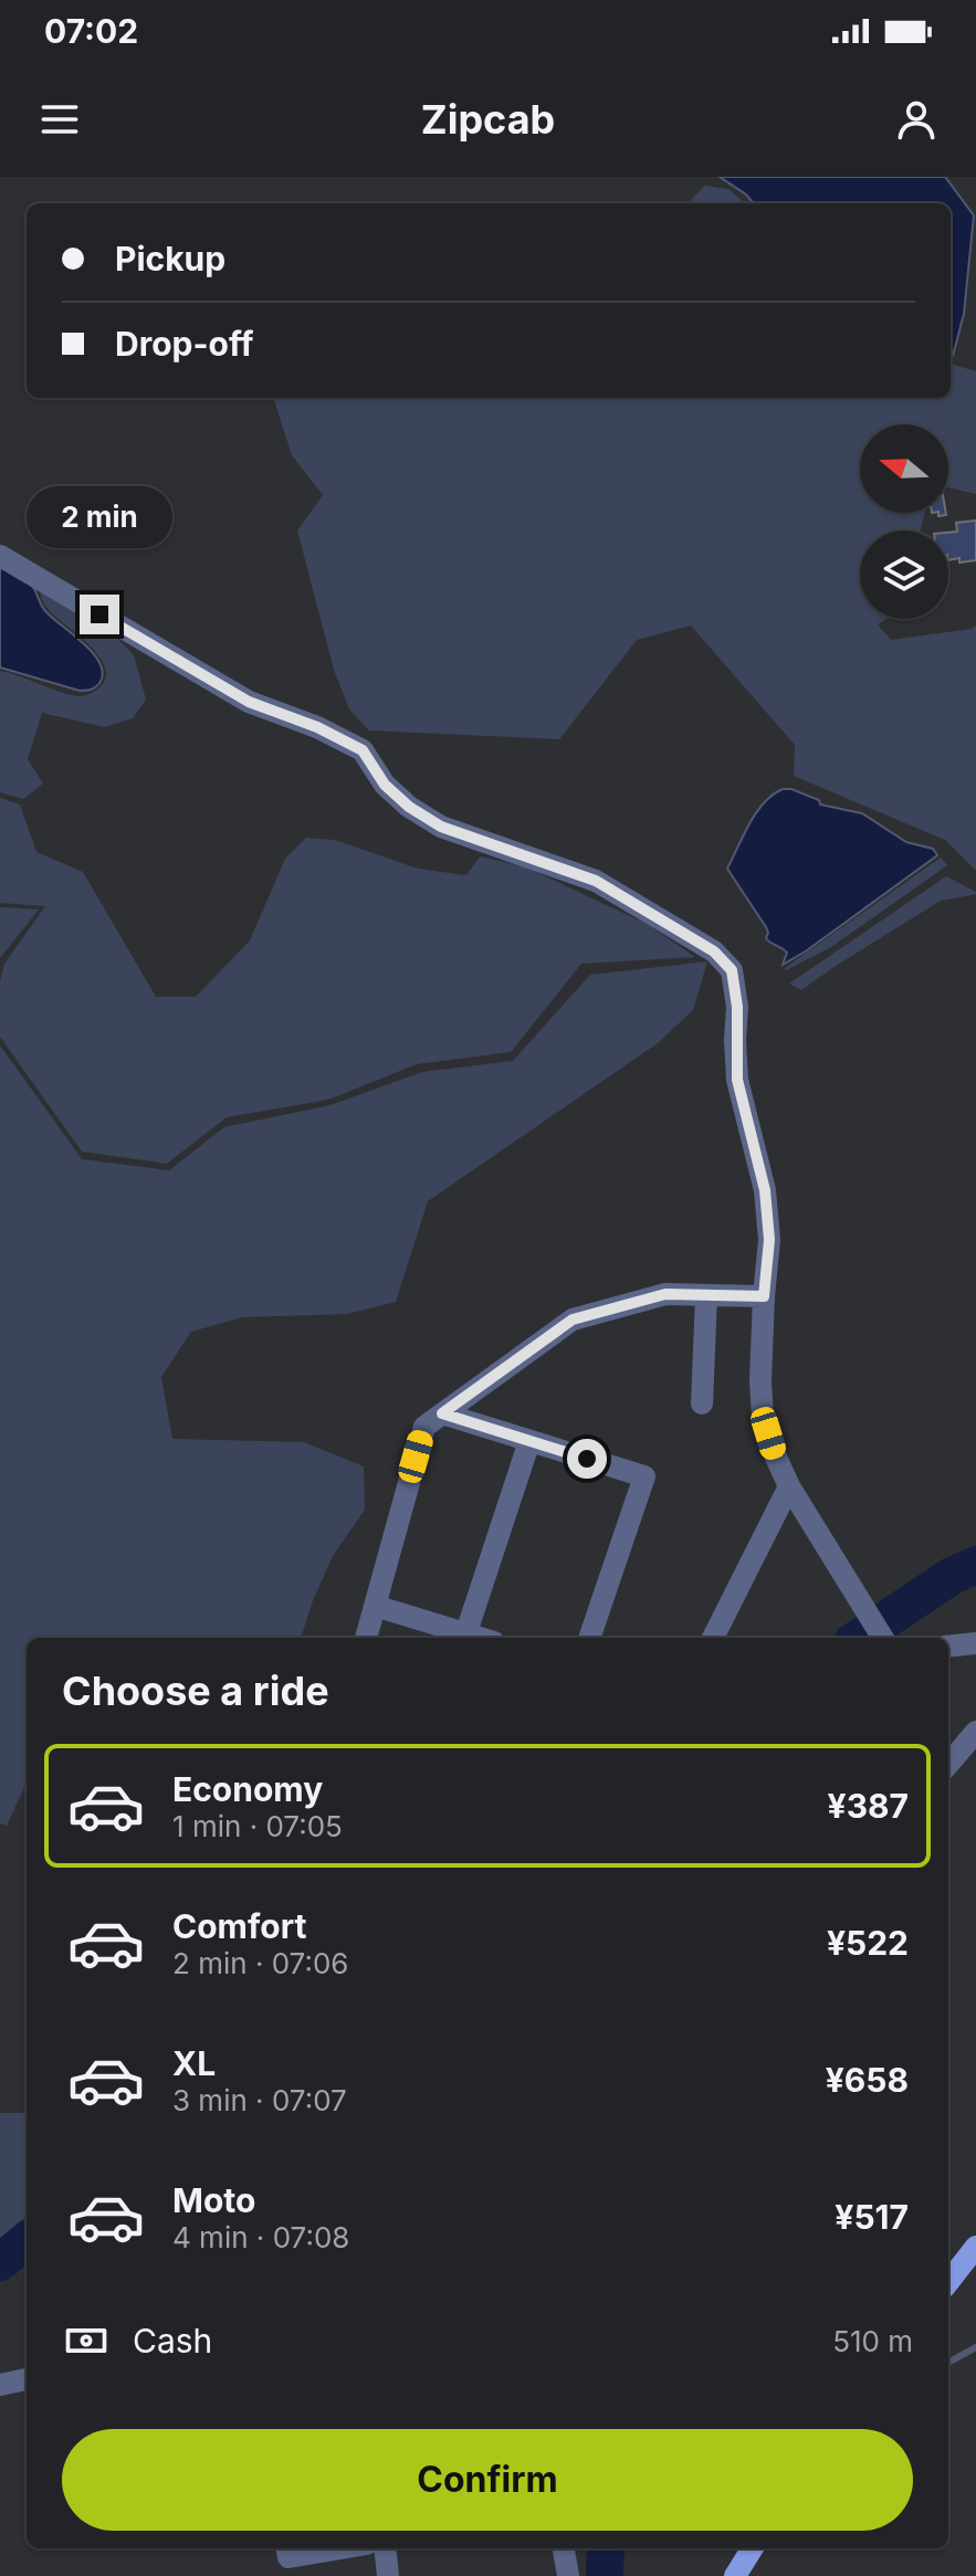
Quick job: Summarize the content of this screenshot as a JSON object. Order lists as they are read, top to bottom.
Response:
{
  "north": "left",
  "page": {
    "status": "07:02",
    "header": "Zipcab",
    "banner": ["Pickup", "Drop-off"],
    "bubble": "2 min",
    "heading": "Choose a ride",
    "list": [
      {
        "name": "Economy",
        "note": "1 min · 07:05",
        "value": "¥387"
      },
      {
        "name": "Comfort",
        "note": "2 min · 07:06",
        "value": "¥522"
      },
      {
        "name": "XL",
        "note": "3 min · 07:07",
        "value": "¥658"
      },
      {
        "name": "Moto",
        "note": "4 min · 07:08",
        "value": "¥517"
      }
    ],
    "pay": ["Cash", "510 m"],
    "buttons": "Confirm"
  }
}
